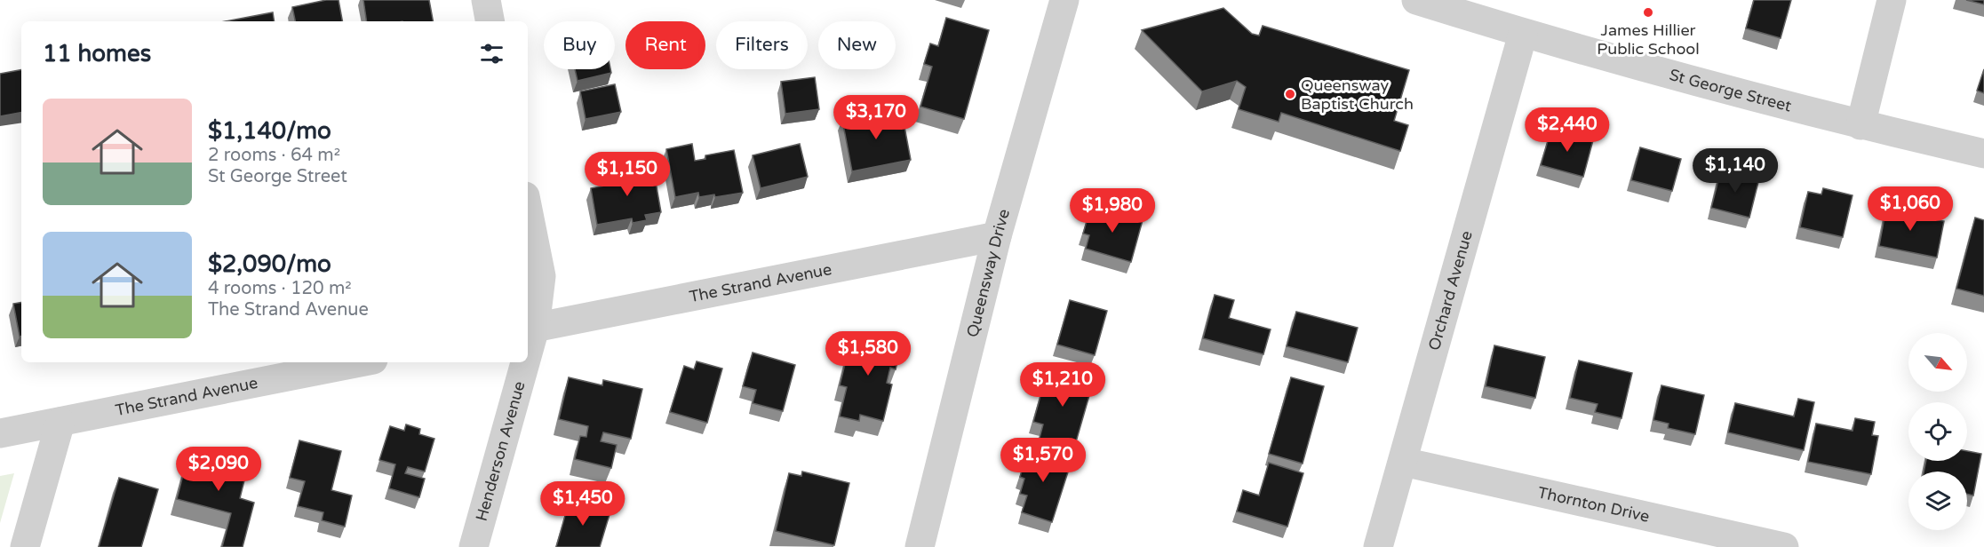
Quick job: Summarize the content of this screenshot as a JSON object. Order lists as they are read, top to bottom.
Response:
{
  "streets": {
    "street": [
      "St George Street",
      "Queensway Drive",
      "The Strand Avenue",
      "Orchard Avenue",
      "Henderson Avenue",
      "Thornton Drive"
    ]
  },
  "crossings": [
    ["St George Street", "Orchard Avenue"],
    ["Queensway Drive", "The Strand Avenue"],
    ["The Strand Avenue", "Henderson Avenue"],
    ["Orchard Avenue", "Thornton Drive"]
  ],
  "places": ["James Hillier Public School", "Queensway Baptist Church"],
  "north": "bottom right",
  "page": {
    "chip": [
      "Buy",
      "Rent",
      "Filters",
      "New"
    ],
    "heading": "11 homes",
    "list": [
      {
        "name": "$1,140/mo",
        "note": "2 rooms · 64 m² · St George Street"
      },
      {
        "name": "$2,090/mo",
        "note": "4 rooms · 120 m² · The Strand Avenue"
      }
    ],
    "price": [
      "$3,170",
      "$2,440",
      "$1,140",
      "$1,150",
      "$1,060",
      "$1,980",
      "$1,580",
      "$1,210",
      "$1,570",
      "$2,090",
      "$1,450"
    ]
  }
}
